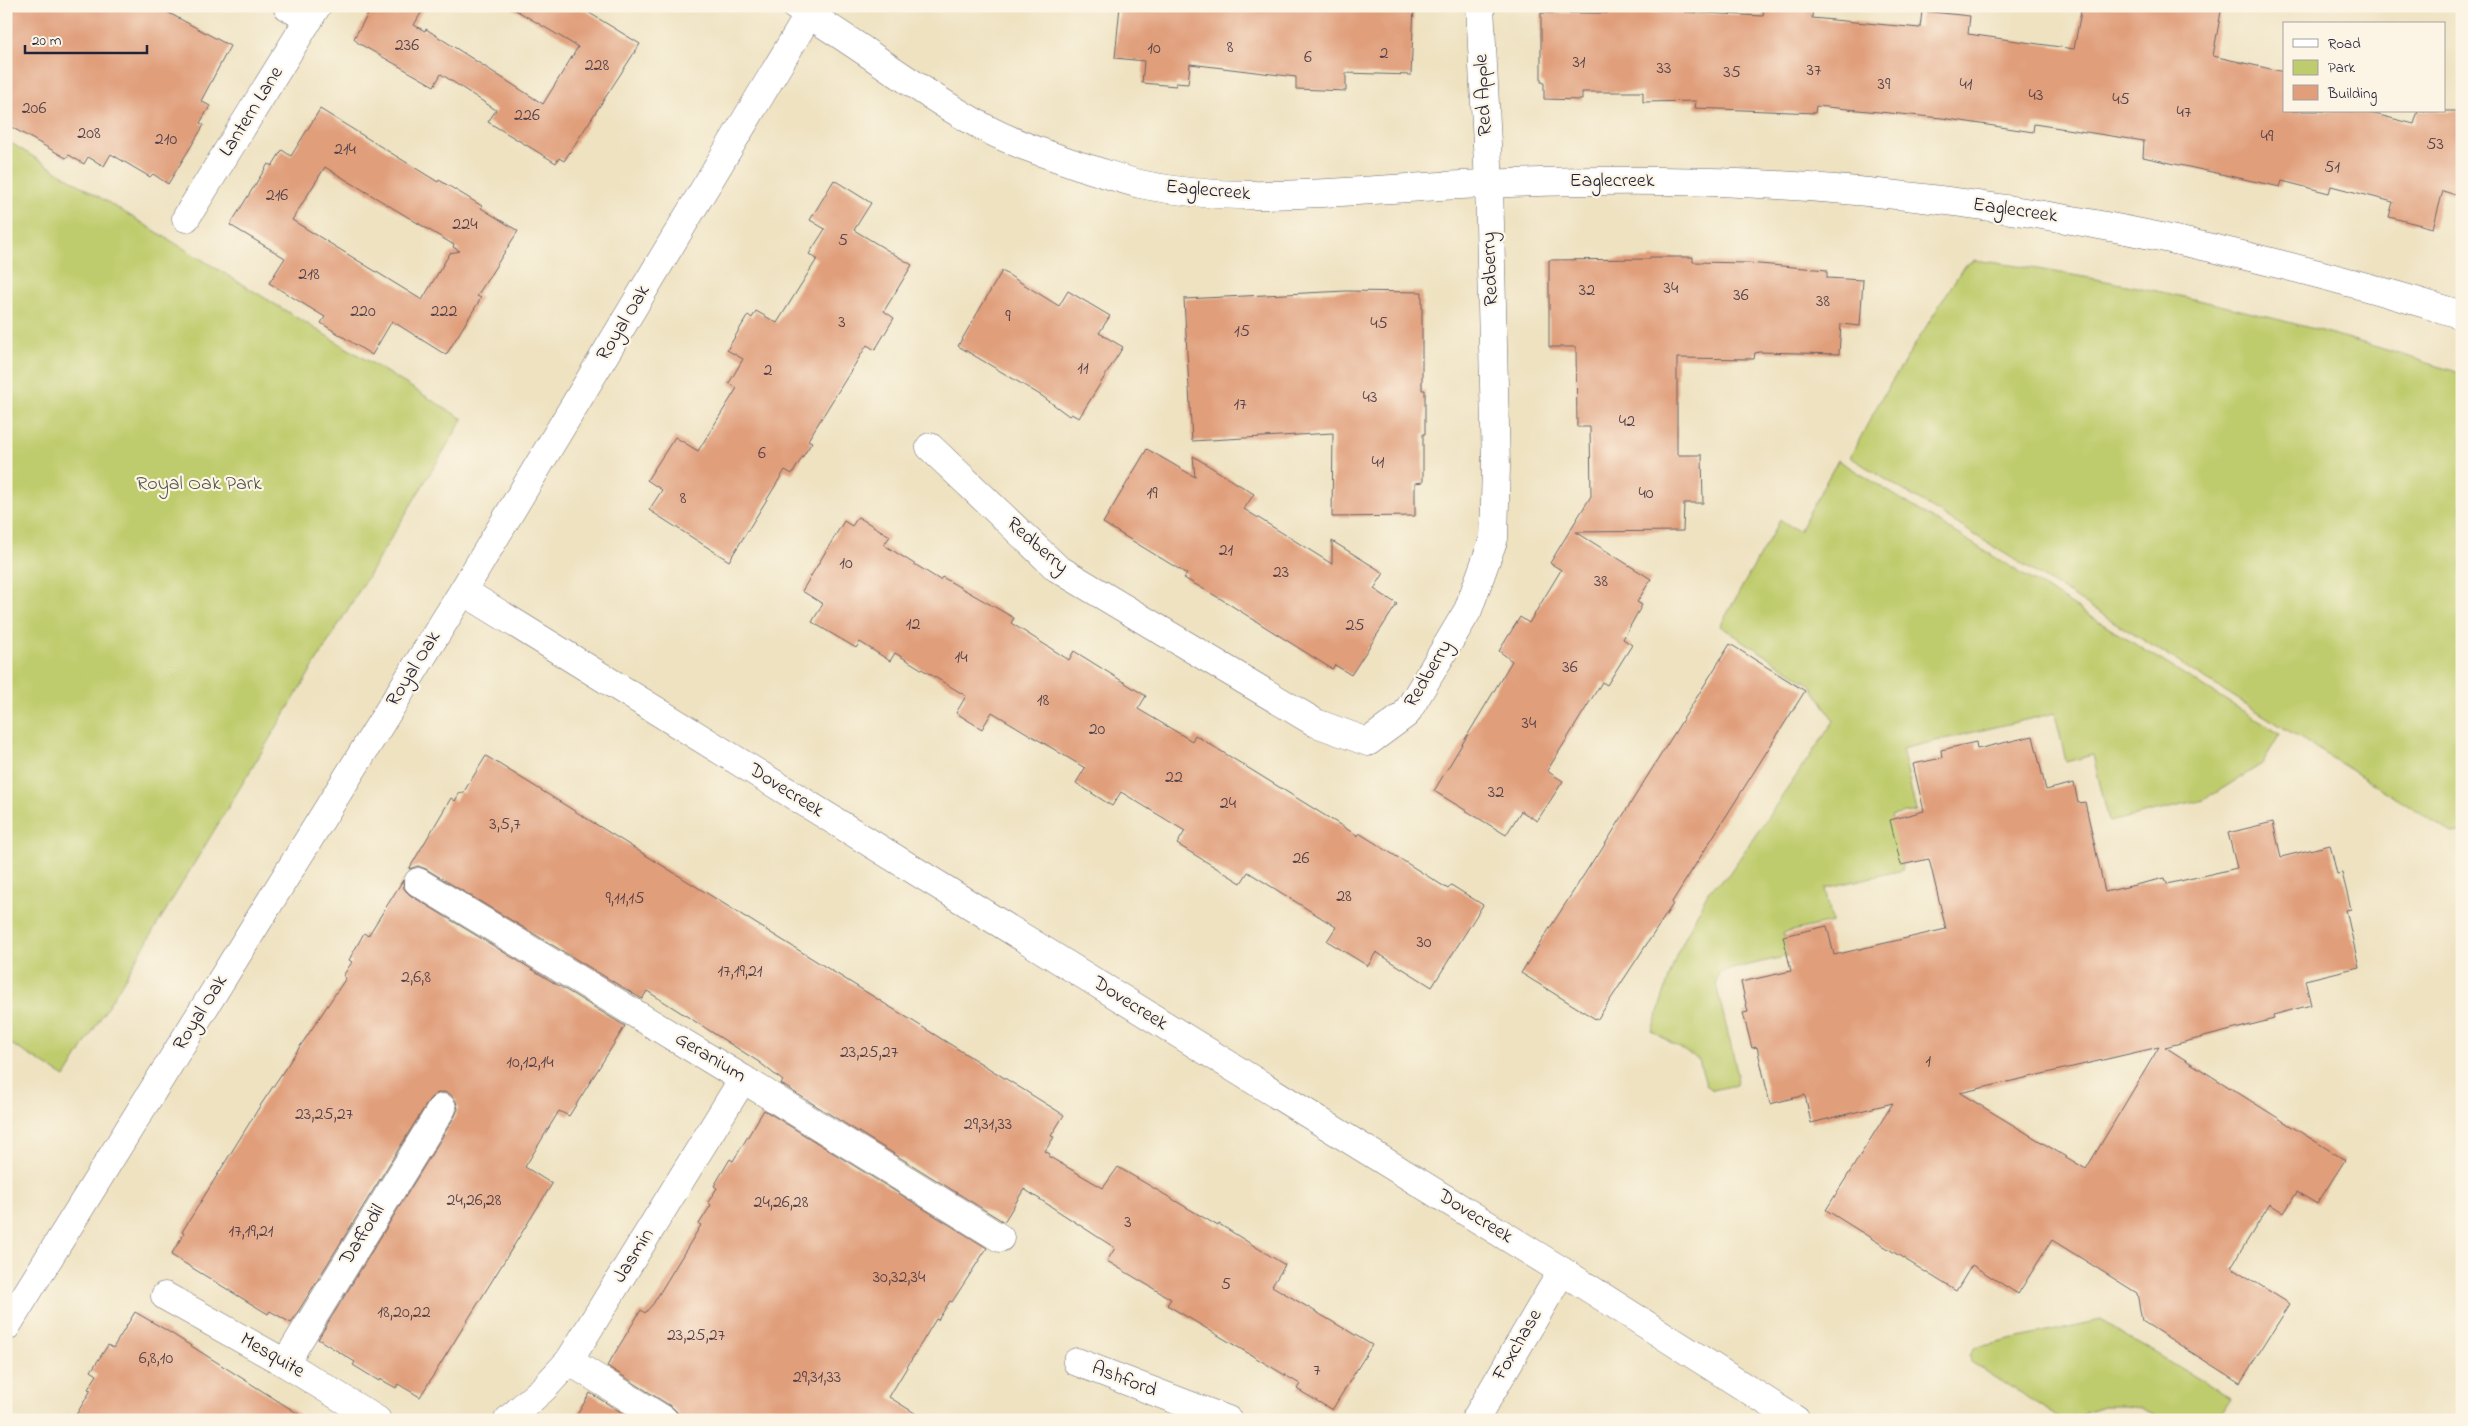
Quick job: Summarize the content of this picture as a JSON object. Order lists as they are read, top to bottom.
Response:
{
  "streets": {
    "street": [
      "Red Apple",
      "Lantern Lane",
      "Eaglecreek",
      "Redberry",
      "Royal Oak",
      "Dovecreek",
      "Geranium",
      "Daffodil",
      "Jasmin",
      "Foxchase",
      "Mesquite",
      "Ashford"
    ]
  },
  "crossings": [
    ["Red Apple", "Eaglecreek"],
    ["Red Apple", "Redberry"],
    ["Eaglecreek", "Redberry"],
    ["Eaglecreek", "Royal Oak"],
    ["Royal Oak", "Dovecreek"],
    ["Dovecreek", "Foxchase"],
    ["Geranium", "Jasmin"],
    ["Daffodil", "Mesquite"]
  ],
  "parks": ["Royal Oak Park"],
  "house_numbers": [
    "236",
    "8",
    "10",
    "2",
    "6",
    "31",
    "228",
    "33",
    "37",
    "35",
    "39",
    "41",
    "43",
    "45",
    "206",
    "47",
    "226",
    "208",
    "49",
    "210",
    "53",
    "214",
    "51",
    "216",
    "224",
    "5",
    "218",
    "34",
    "32",
    "36",
    "38",
    "220",
    "222",
    "9",
    "3",
    "45",
    "15",
    "11",
    "2",
    "43",
    "17",
    "42",
    "6",
    "41",
    "19",
    "40",
    "8",
    "21",
    "10",
    "23",
    "38",
    "12",
    "25",
    "14",
    "36",
    "18",
    "34",
    "20",
    "22",
    "32",
    "24",
    "3,5,7",
    "26",
    "28",
    "9,11,15",
    "30",
    "17,19,21",
    "2,6,8",
    "23,25,27",
    "1",
    "10,12,14",
    "23,25,27",
    "29,31,33",
    "24,26,28",
    "24,26,28",
    "3",
    "17,19,21",
    "30,32,34",
    "5",
    "18,20,22",
    "23,25,27",
    "6,8,10",
    "7",
    "29,31,33"
  ],
  "legend": ["Road", "Park", "Building"],
  "scale_bar": "20 m"
}
